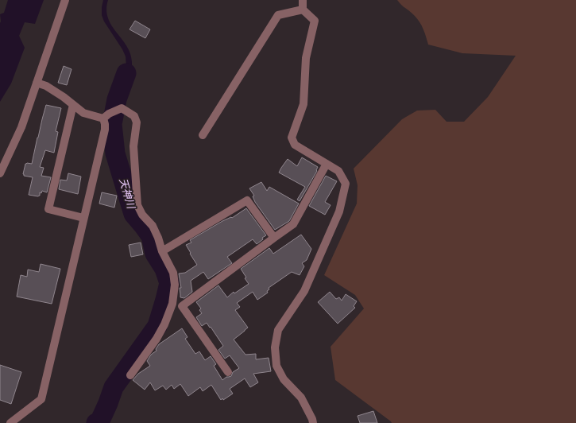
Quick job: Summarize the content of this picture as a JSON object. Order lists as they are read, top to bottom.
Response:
{
  "water": ["天神川"]
}
